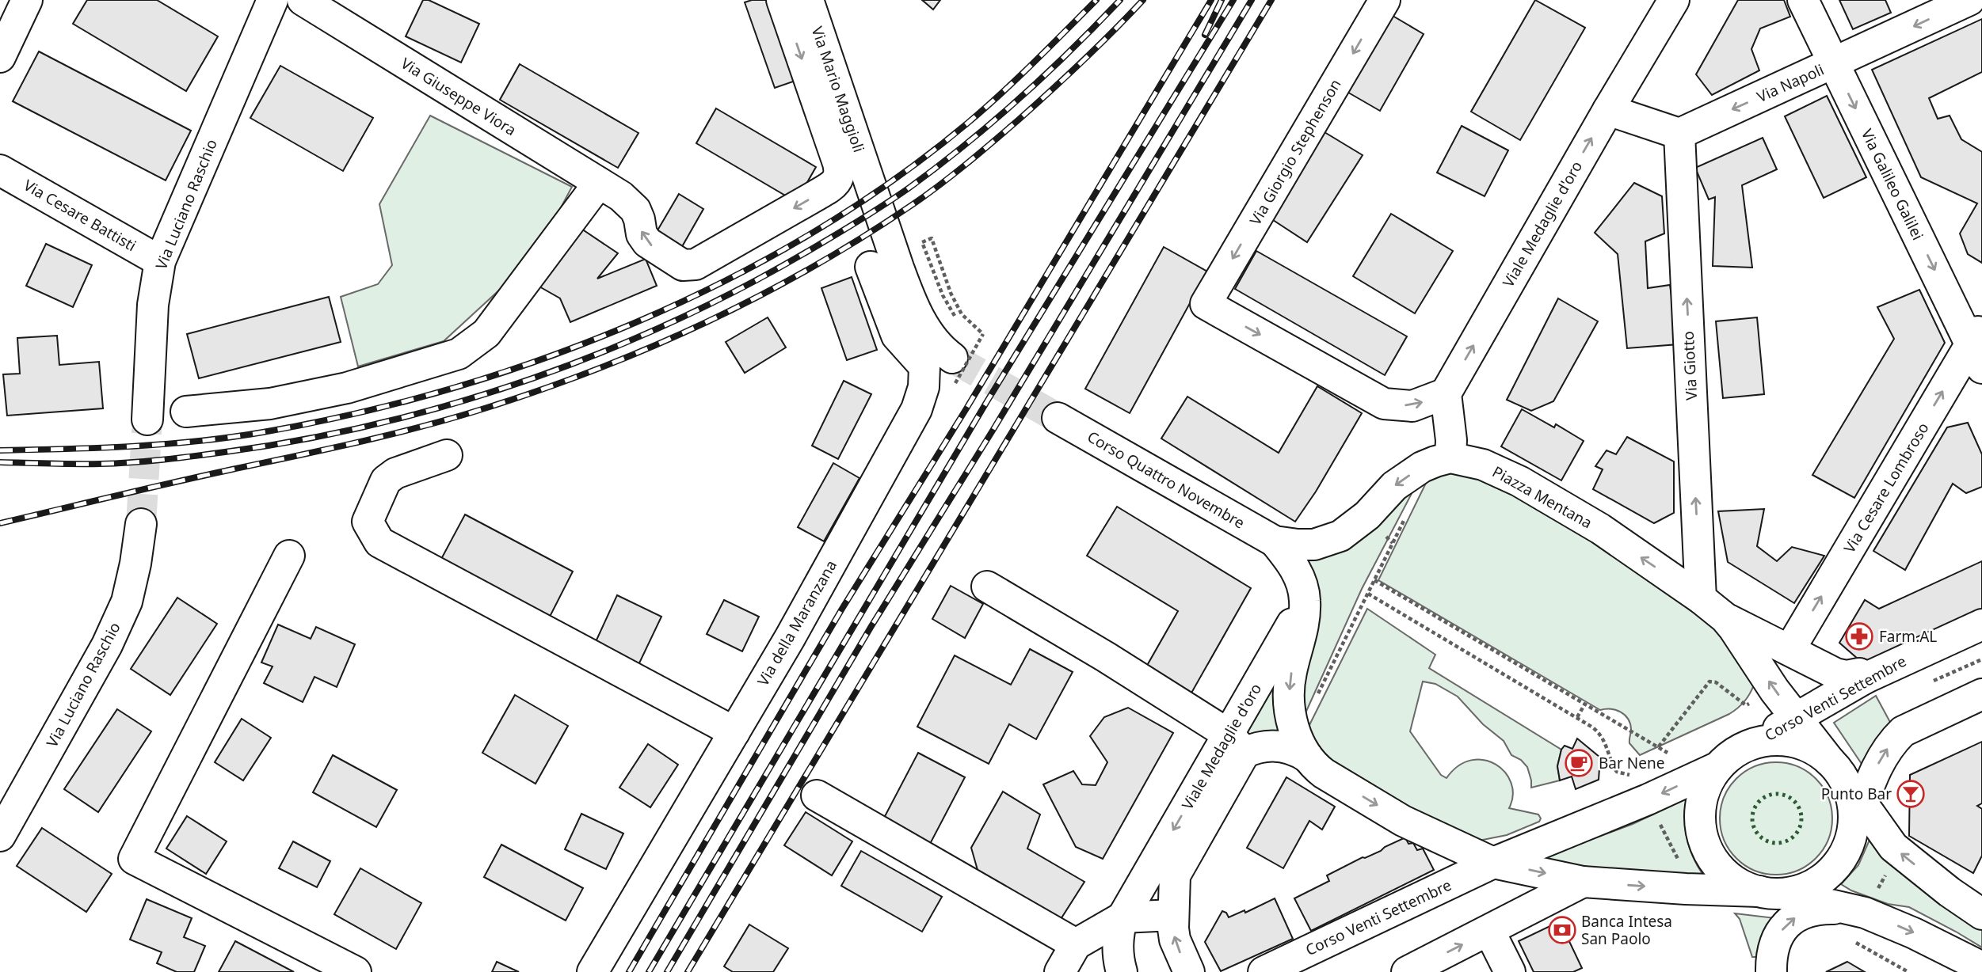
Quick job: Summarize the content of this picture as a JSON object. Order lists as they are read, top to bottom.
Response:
{
  "streets": {
    "street": [
      "Via Napoli",
      "Via Mario Maggioli",
      "Via Giuseppe Viora",
      "Via Giorgio Stephenson",
      "Via Galileo Galilei",
      "Via Luciano Raschio",
      "Via Cesare Battisti",
      "Viale Medaglie d'oro",
      "Via Giotto",
      "Corso Quattro Novembre",
      "Via Cesare Lombroso",
      "Piazza Mentana",
      "Via della Maranzana",
      "Corso Venti Settembre"
    ]
  },
  "crossings": [
    ["Via Napoli", "Via Galileo Galilei"],
    ["Via Napoli", "Via Giotto"],
    ["Via Giorgio Stephenson", "Viale Medaglie d'oro"],
    ["Via Galileo Galilei", "Via Cesare Lombroso"],
    ["Via Luciano Raschio", "Via Cesare Battisti"],
    ["Via Giotto", "Piazza Mentana"],
    ["Via Cesare Lombroso", "Piazza Mentana"],
    ["Piazza Mentana", "Corso Venti Settembre"]
  ],
  "one_way": [
    "Via Napoli",
    "Via Galileo Galilei",
    "Via Giotto",
    "Via Cesare Lombroso"
  ],
  "places": {
    "pharmacy": ["Farm.AL"],
    "cafe": ["Bar Nene"],
    "bar": ["Punto Bar"],
    "bank": ["Banca Intesa San Paolo"]
  }
}
